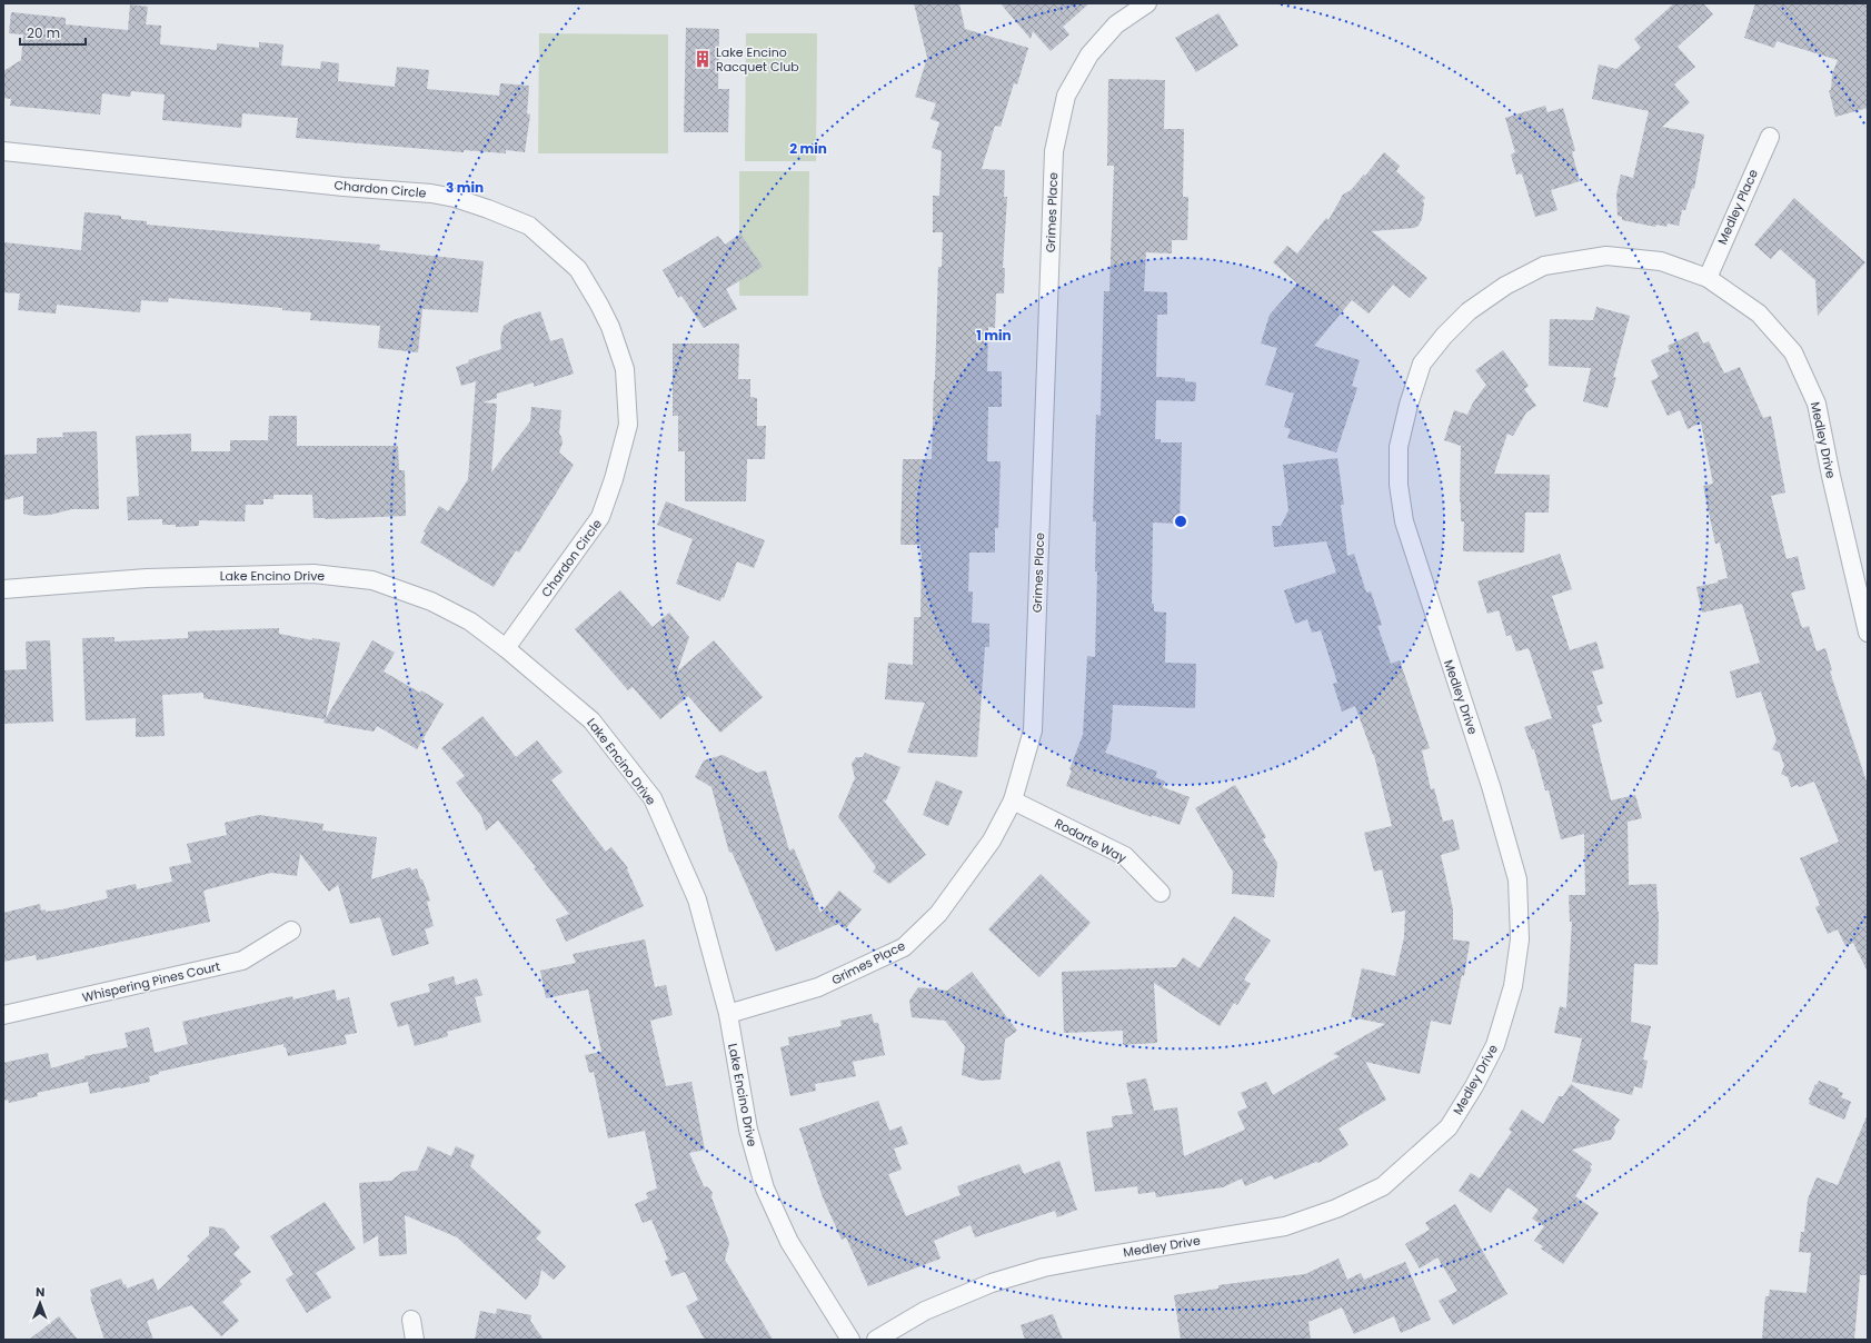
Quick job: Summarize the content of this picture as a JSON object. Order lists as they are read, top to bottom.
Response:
{
  "streets": {
    "street": [
      "Chardon Circle",
      "Medley Place",
      "Grimes Place",
      "Medley Drive",
      "Lake Encino Drive",
      "Rodarte Way",
      "Whispering Pines Court"
    ]
  },
  "crossings": [
    ["Chardon Circle", "Lake Encino Drive"],
    ["Medley Place", "Medley Drive"],
    ["Grimes Place", "Lake Encino Drive"],
    ["Grimes Place", "Rodarte Way"]
  ],
  "places": {
    "building": ["Lake Encino Racquet Club"]
  },
  "scale_bar": "20 m",
  "north": "top",
  "rings": ["2 min", "3 min", "1 min"]
}
